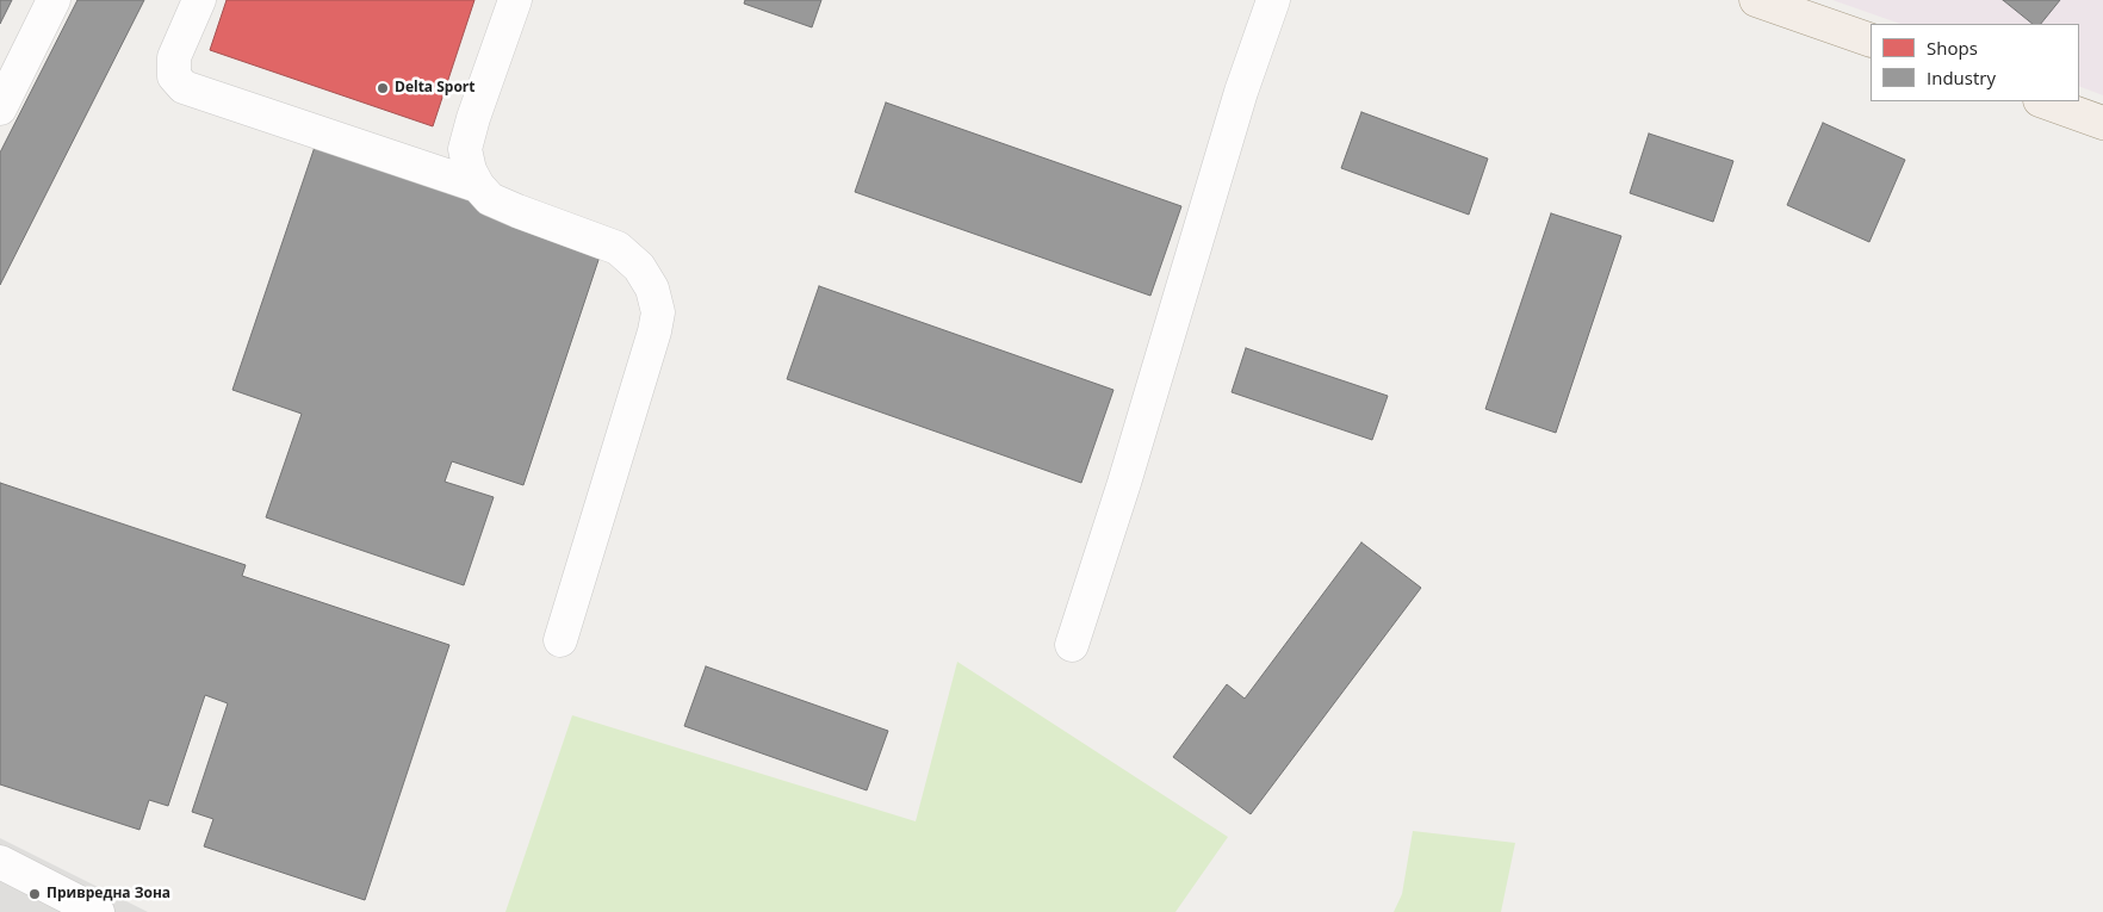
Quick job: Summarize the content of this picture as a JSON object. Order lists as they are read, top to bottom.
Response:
{
  "places": ["Delta Sport", "Привредна Зона"],
  "legend": ["Shops", "Industry"]
}
